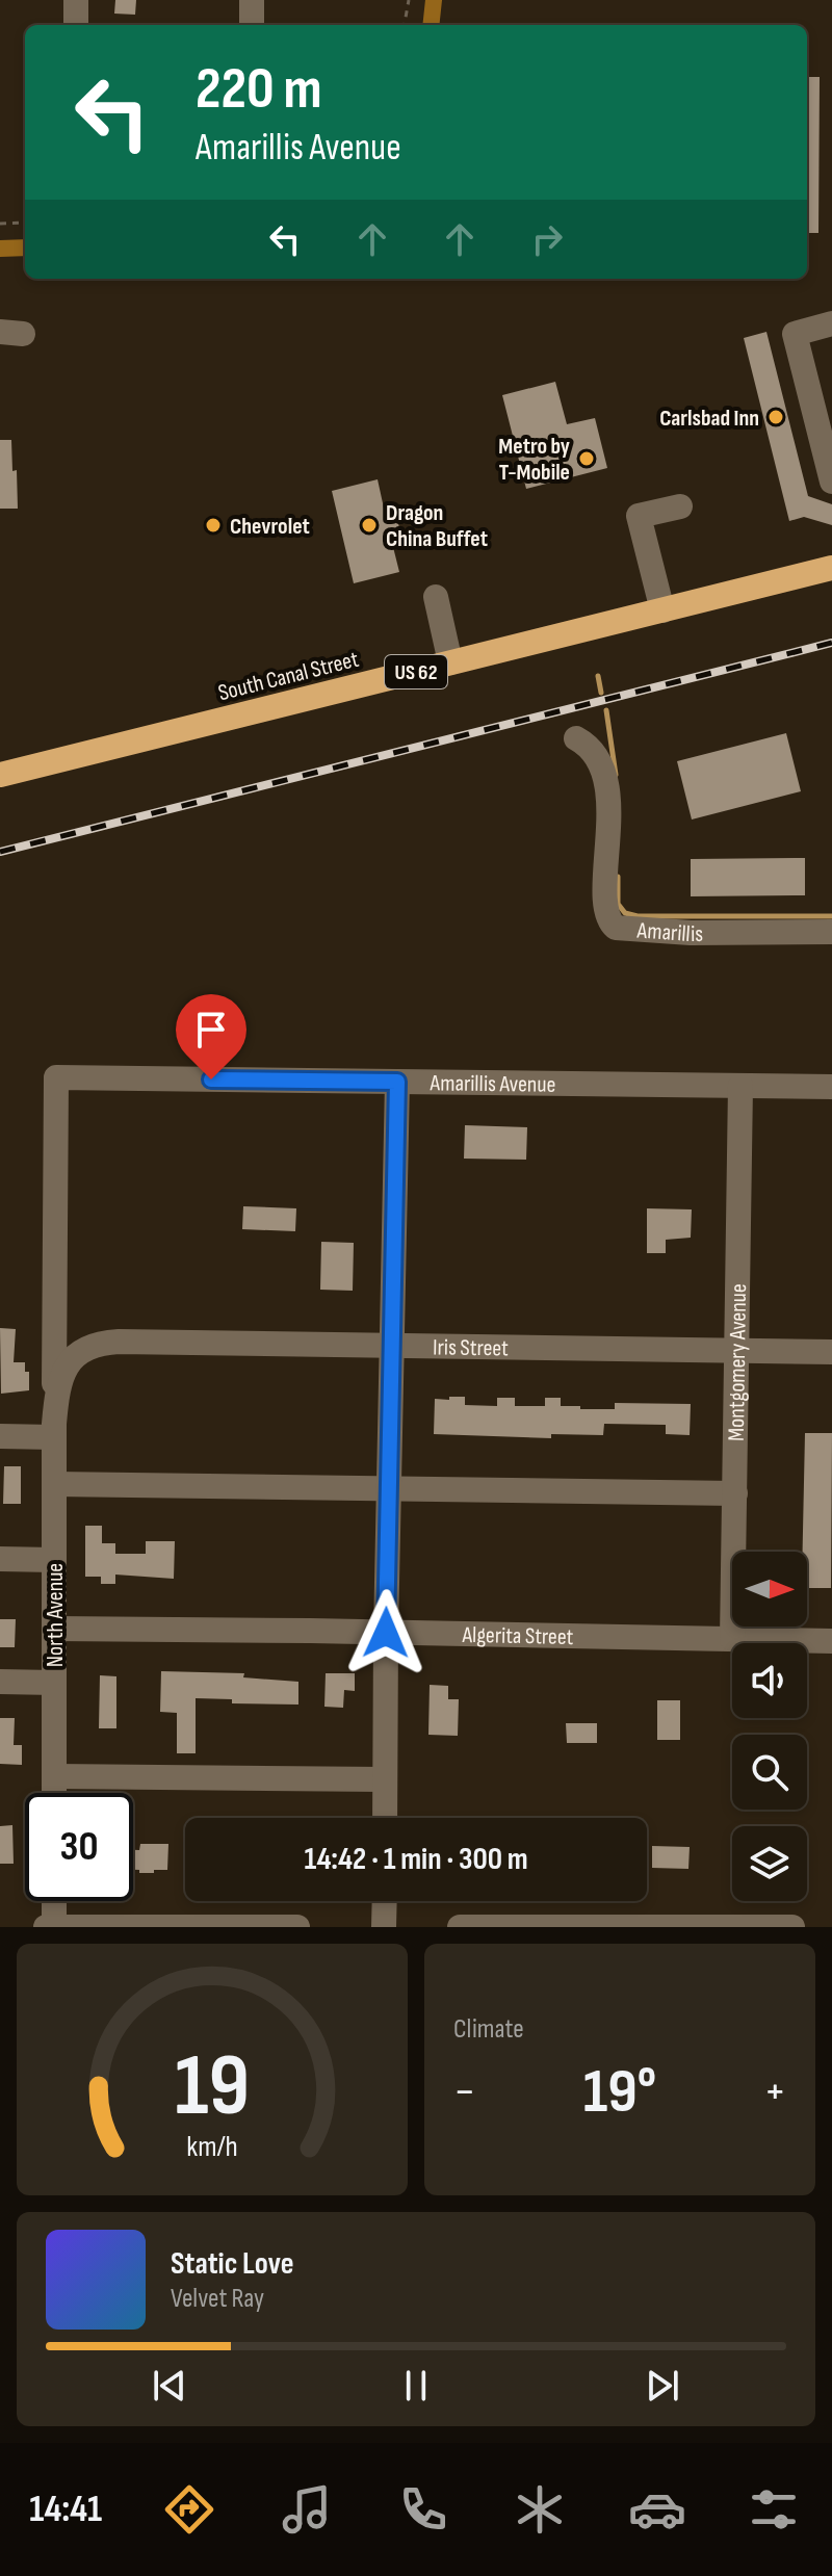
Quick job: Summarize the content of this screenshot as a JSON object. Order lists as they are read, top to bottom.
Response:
{
  "streets": {
    "highway": ["US 62", "South Canal Street"],
    "street": [
      "Amarillis",
      "Amarillis Avenue",
      "Iris Street",
      "Montgomery Avenue",
      "North Avenue",
      "Algerita Street"
    ]
  },
  "crossings": [
    ["Amarillis Avenue", "Montgomery Avenue"],
    ["Amarillis Avenue", "North Avenue"],
    ["Iris Street", "Montgomery Avenue"],
    ["Iris Street", "North Avenue"],
    ["Montgomery Avenue", "Algerita Street"],
    ["North Avenue", "Algerita Street"]
  ],
  "places": [
    "Carlsbad Inn",
    "Metro by T-Mobile",
    "Chevrolet",
    "Dragon China Buffet"
  ],
  "north": "right",
  "page": {
    "turn": ["220 m", "Amarillis Avenue"],
    "limit": "30",
    "trip": "14:42 · 1 min · 300 m",
    "tile": "Climate",
    "heat": ["−", "19°", "+"],
    "song": ["Static Love", "Velvet Ray"],
    "tabs": "14:41",
    "gauge": ["19", "km/h"]
  }
}
